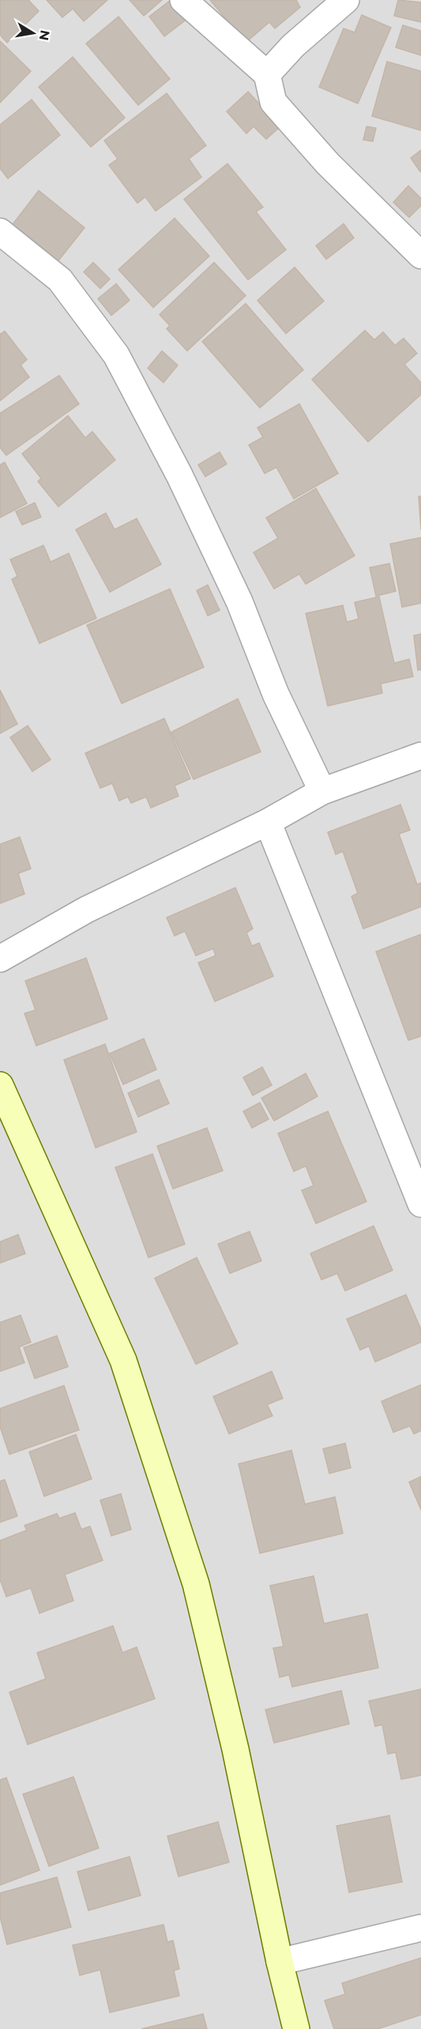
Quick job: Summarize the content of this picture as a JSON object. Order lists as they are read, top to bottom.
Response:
{
  "north": "right"
}
